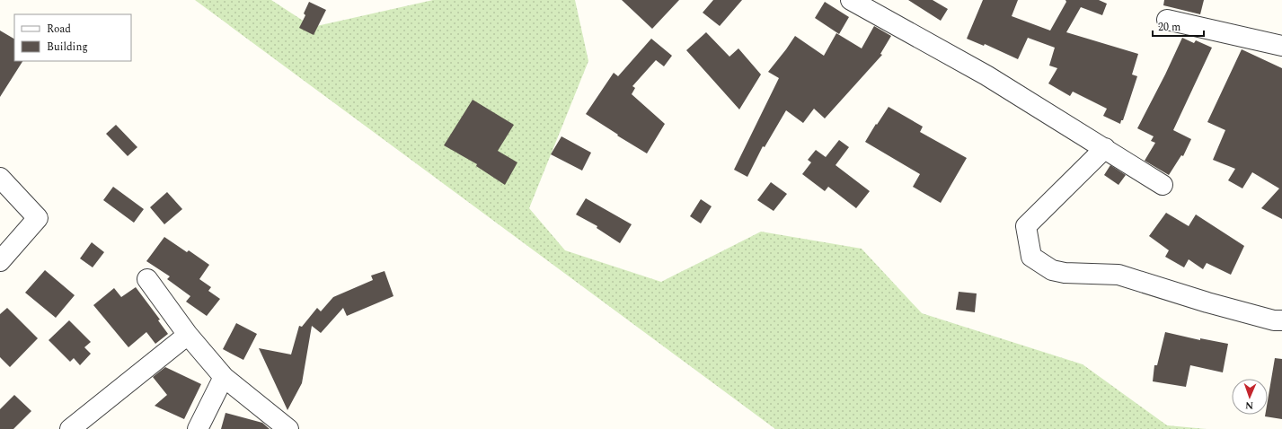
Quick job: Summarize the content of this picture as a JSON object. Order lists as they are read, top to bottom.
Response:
{
  "legend": ["Road", "Building"],
  "scale_bar": "20 m",
  "north": "bottom"
}
